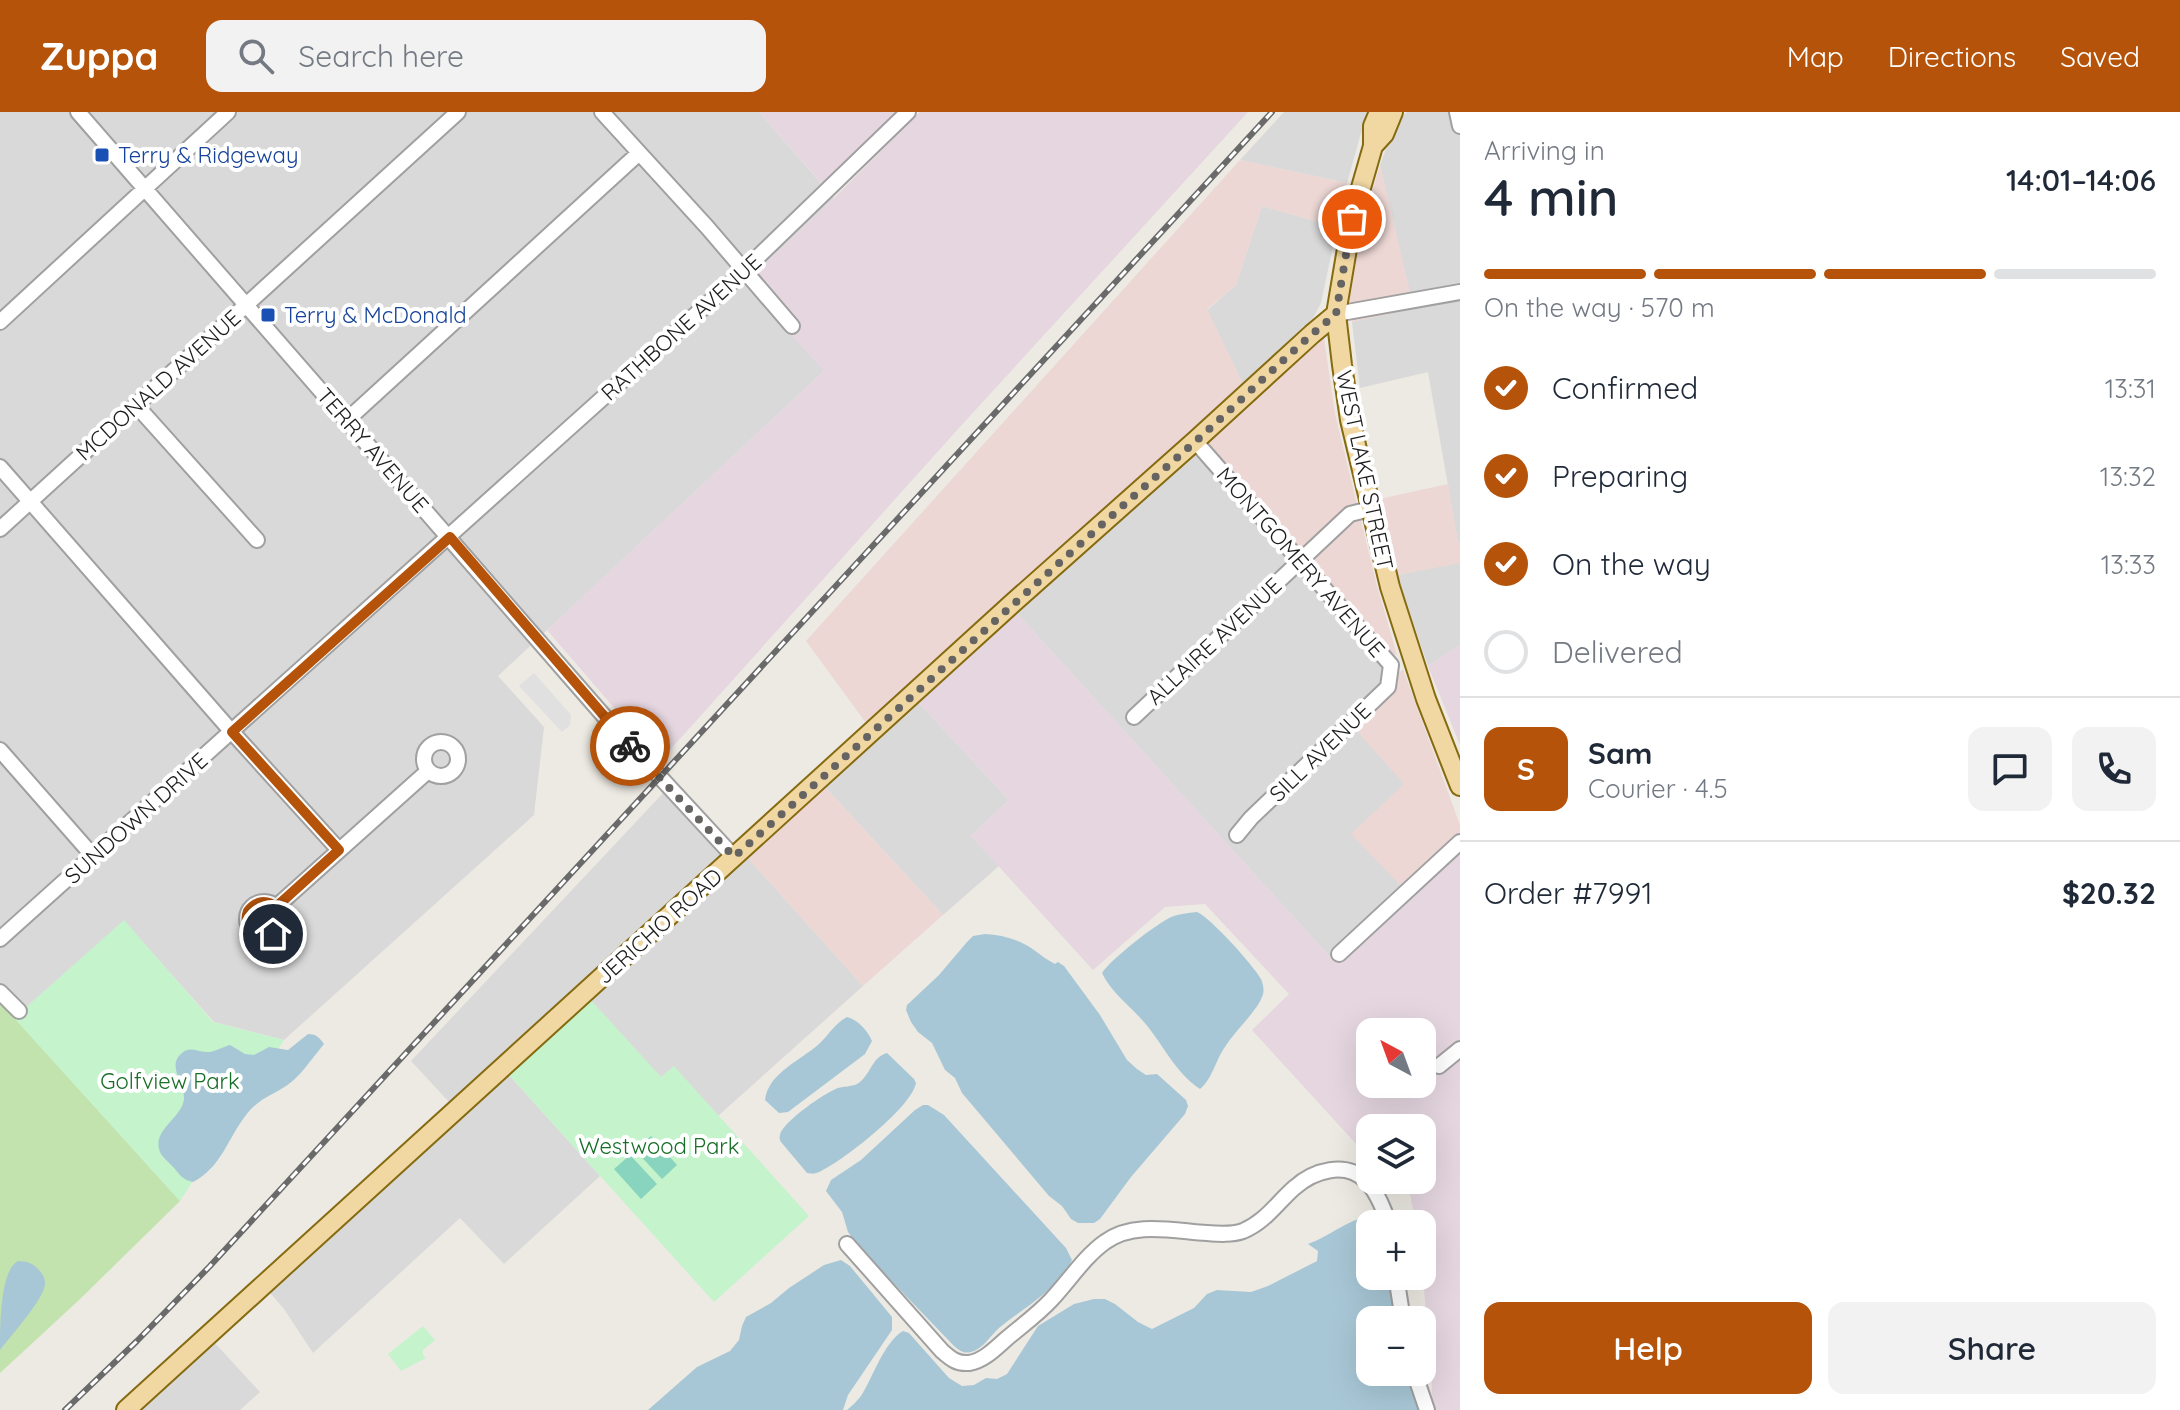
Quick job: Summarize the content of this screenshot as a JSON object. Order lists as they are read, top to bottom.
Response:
{
  "streets": {
    "main road": ["WEST LAKE STREET", "JERICHO ROAD"],
    "street": [
      "RATHBONE AVENUE",
      "MCDONALD AVENUE",
      "TERRY AVENUE",
      "MONTGOMERY AVENUE",
      "ALLAIRE AVENUE",
      "SILL AVENUE",
      "SUNDOWN DRIVE"
    ]
  },
  "crossings": [
    ["RATHBONE AVENUE", "TERRY AVENUE"],
    ["RATHBONE AVENUE", "SUNDOWN DRIVE"],
    ["MCDONALD AVENUE", "TERRY AVENUE"],
    ["TERRY AVENUE", "SUNDOWN DRIVE"],
    ["TERRY AVENUE", "JERICHO ROAD"],
    ["WEST LAKE STREET", "MONTGOMERY AVENUE"],
    ["WEST LAKE STREET", "ALLAIRE AVENUE"],
    ["WEST LAKE STREET", "JERICHO ROAD"],
    ["MONTGOMERY AVENUE", "ALLAIRE AVENUE"],
    ["MONTGOMERY AVENUE", "SILL AVENUE"],
    ["MONTGOMERY AVENUE", "JERICHO ROAD"]
  ],
  "parks": ["Golfview Park", "Westwood Park"],
  "places": {
    "transit": ["Terry & Ridgeway", "Terry & McDonald"]
  },
  "north": "top left",
  "page": {
    "header": "Zuppa",
    "search": "Search here",
    "nav": ["Map", "Directions", "Saved"],
    "heading": ["4 min", "Arriving in", "14:01–14:06"],
    "panel": [
      "Sam",
      "Courier · 4.5",
      "Order #7991",
      "$20.32"
    ],
    "bar": "On the way · 570 m",
    "list": [
      ["Confirmed", "13:31"],
      ["Preparing", "13:32"],
      ["On the way", "13:33"],
      "Delivered"
    ],
    "round": "S",
    "map_buttons": ["+", "−"],
    "buttons": ["Help", "Share"]
  }
}
